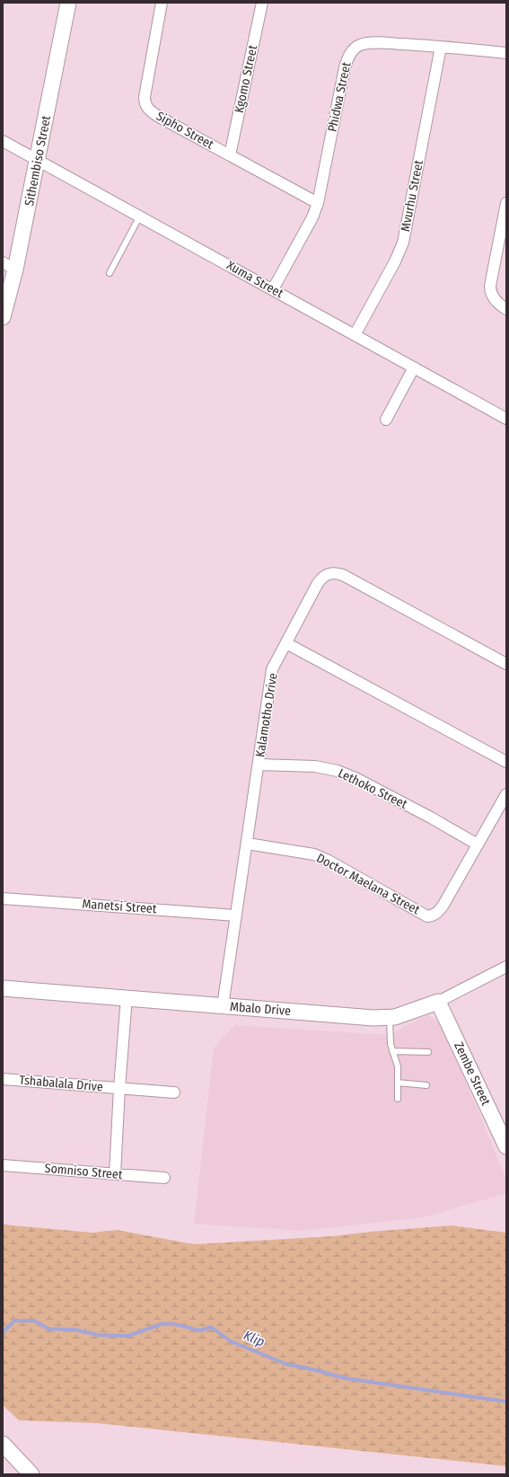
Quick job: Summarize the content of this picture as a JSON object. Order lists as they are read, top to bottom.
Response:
{
  "streets": {
    "street": [
      "Kgomo Street",
      "Phidwa Street",
      "Sipho Street",
      "Sithembiso Street",
      "Mvurhu Street",
      "Xuma Street",
      "Kalamotho Drive",
      "Lethoko Street",
      "Doctor Maelana Street",
      "Manetsi Street",
      "Mbalo Drive",
      "Zembe Street",
      "Tshabalala Drive",
      "Somniso Street"
    ]
  },
  "crossings": [
    ["Kgomo Street", "Sipho Street"],
    ["Phidwa Street", "Sipho Street"],
    ["Phidwa Street", "Mvurhu Street"],
    ["Phidwa Street", "Xuma Street"],
    ["Sithembiso Street", "Xuma Street"],
    ["Mvurhu Street", "Xuma Street"],
    ["Kalamotho Drive", "Lethoko Street"],
    ["Kalamotho Drive", "Doctor Maelana Street"],
    ["Kalamotho Drive", "Manetsi Street"],
    ["Kalamotho Drive", "Mbalo Drive"],
    ["Lethoko Street", "Doctor Maelana Street"],
    ["Mbalo Drive", "Zembe Street"],
    ["Mbalo Drive", "Tshabalala Drive"],
    ["Tshabalala Drive", "Somniso Street"]
  ],
  "water": ["Klip"]
}
